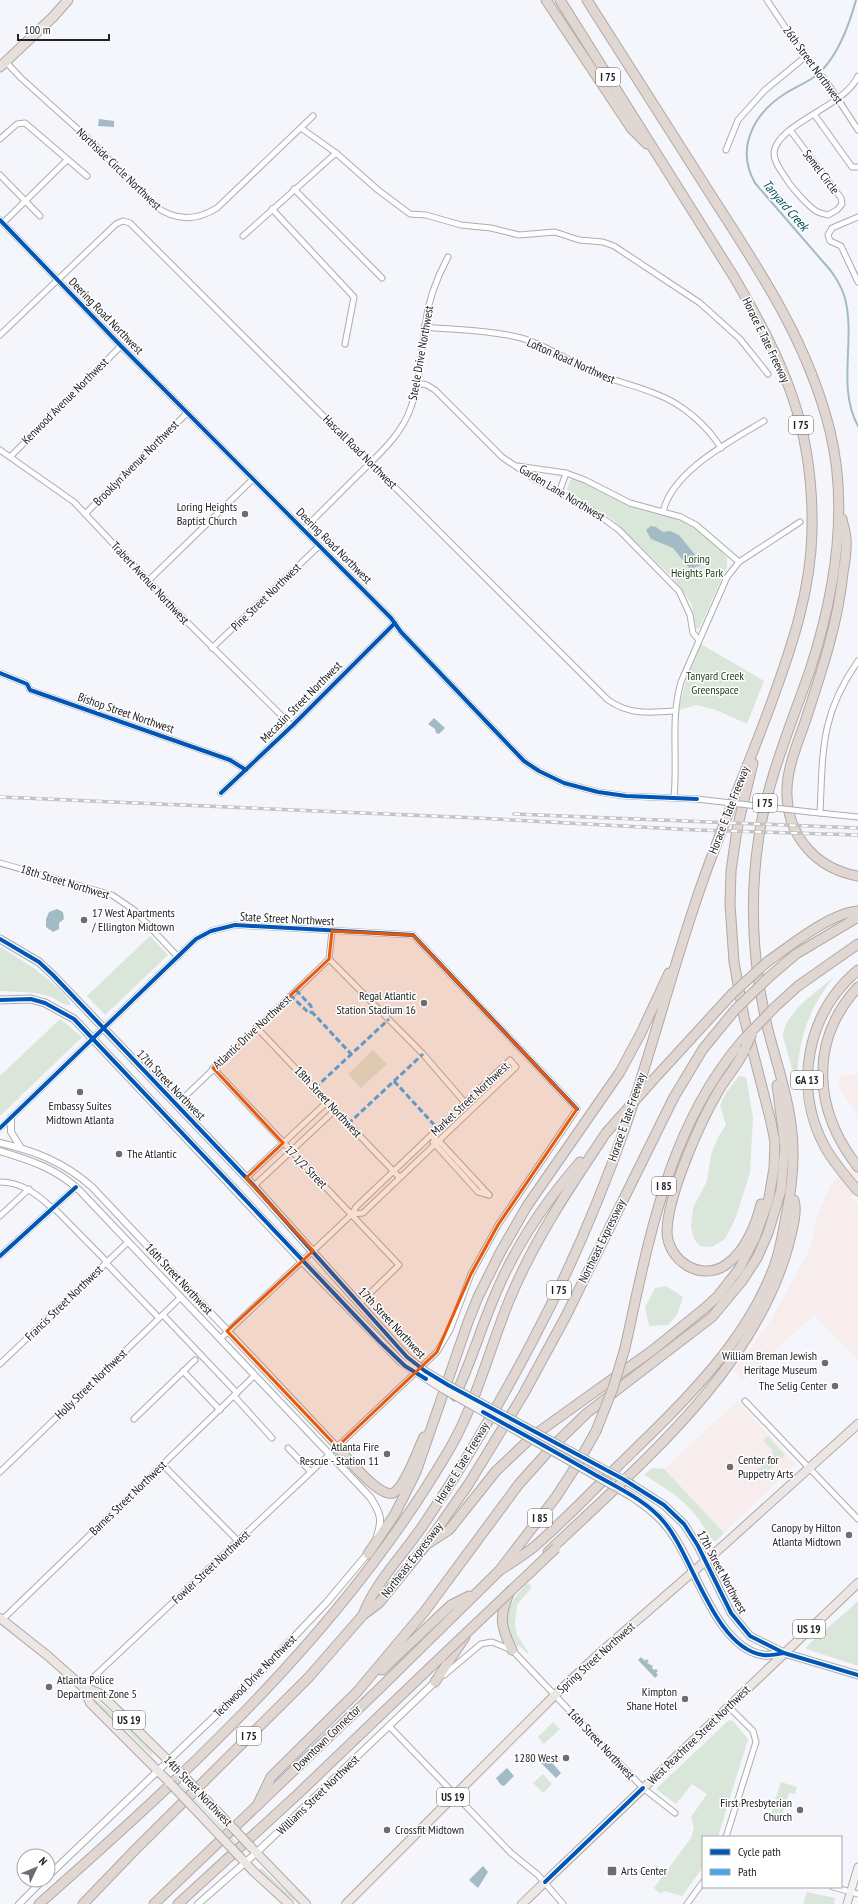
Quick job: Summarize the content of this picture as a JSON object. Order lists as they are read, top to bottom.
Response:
{
  "streets": {
    "highway": [
      "I 75",
      "Horace E Tate Freeway",
      "GA 13",
      "I 85",
      "Northeast Expressway",
      "Downtown Connector"
    ],
    "main road": [
      "17th Street Northwest",
      "US 19",
      "Spring Street Northwest",
      "West Peachtree Street Northwest",
      "14th Street Northwest"
    ],
    "street": [
      "26th Street Northwest",
      "Northside Circle Northwest",
      "Semel Circle",
      "Deering Road Northwest",
      "Steele Drive Northwest",
      "Lofton Road Northwest",
      "Kenwood Avenue Northwest",
      "Hascall Road Northwest",
      "Brooklyn Avenue Northwest",
      "Garden Lane Northwest",
      "Trabert Avenue Northwest",
      "Pine Street Northwest",
      "Mecaslin Street Northwest",
      "Bishop Street Northwest",
      "18th Street Northwest",
      "State Street Northwest",
      "Atlantic Drive Northwest",
      "Market Street Northwest",
      "17 1/2 Street",
      "16th Street Northwest",
      "Francis Street Northwest",
      "Holly Street Northwest",
      "Barnes Street Northwest",
      "Fowler Street Northwest",
      "Techwood Drive Northwest",
      "Williams Street Northwest"
    ]
  },
  "crossings": [
    ["26th Street Northwest", "Semel Circle"],
    ["I 75", "Horace E Tate Freeway"],
    ["I 75", "I 85"],
    ["I 75", "Northeast Expressway"],
    ["I 75", "Downtown Connector"],
    ["Deering Road Northwest", "Steele Drive Northwest"],
    ["Deering Road Northwest", "Kenwood Avenue Northwest"],
    ["Deering Road Northwest", "Hascall Road Northwest"],
    ["Deering Road Northwest", "Brooklyn Avenue Northwest"],
    ["Deering Road Northwest", "Pine Street Northwest"],
    ["Deering Road Northwest", "Mecaslin Street Northwest"],
    ["Horace E Tate Freeway", "Northeast Expressway"],
    ["Steele Drive Northwest", "Lofton Road Northwest"],
    ["Steele Drive Northwest", "Hascall Road Northwest"],
    ["Steele Drive Northwest", "Garden Lane Northwest"],
    ["Kenwood Avenue Northwest", "Trabert Avenue Northwest"],
    ["Brooklyn Avenue Northwest", "Trabert Avenue Northwest"],
    ["Trabert Avenue Northwest", "Pine Street Northwest"],
    ["Trabert Avenue Northwest", "Mecaslin Street Northwest"],
    ["Mecaslin Street Northwest", "Bishop Street Northwest"],
    ["18th Street Northwest", "State Street Northwest"],
    ["18th Street Northwest", "Atlantic Drive Northwest"],
    ["18th Street Northwest", "Market Street Northwest"],
    ["State Street Northwest", "17th Street Northwest"],
    ["State Street Northwest", "16th Street Northwest"],
    ["State Street Northwest", "Fowler Street Northwest"],
    ["Atlantic Drive Northwest", "17th Street Northwest"],
    ["Atlantic Drive Northwest", "17 1/2 Street"],
    ["17th Street Northwest", "Market Street Northwest"],
    ["17th Street Northwest", "17 1/2 Street"],
    ["17th Street Northwest", "Spring Street Northwest"],
    ["17th Street Northwest", "West Peachtree Street Northwest"],
    ["Market Street Northwest", "17 1/2 Street"],
    ["Market Street Northwest", "16th Street Northwest"],
    ["I 85", "Downtown Connector"],
    ["16th Street Northwest", "Francis Street Northwest"],
    ["16th Street Northwest", "Holly Street Northwest"],
    ["16th Street Northwest", "Barnes Street Northwest"],
    ["16th Street Northwest", "Fowler Street Northwest"],
    ["16th Street Northwest", "Spring Street Northwest"],
    ["16th Street Northwest", "Techwood Drive Northwest"],
    ["16th Street Northwest", "West Peachtree Street Northwest"],
    ["16th Street Northwest", "Williams Street Northwest"],
    ["Barnes Street Northwest", "14th Street Northwest"],
    ["Fowler Street Northwest", "Techwood Drive Northwest"],
    ["Fowler Street Northwest", "14th Street Northwest"],
    ["Techwood Drive Northwest", "14th Street Northwest"],
    ["14th Street Northwest", "Williams Street Northwest"]
  ],
  "water": ["Tanyard Creek"],
  "parks": ["Loring Heights Park", "Tanyard Creek Greenspace"],
  "places": {
    "other": [
      "Loring Heights Baptist Church",
      "17 West Apartments / Ellington Midtown",
      "Regal Atlantic Station Stadium 16",
      "Embassy Suites Midtown Atlanta",
      "The Atlantic",
      "William Breman Jewish Heritage Museum",
      "The Selig Center",
      "Atlanta Fire Rescue - Station 11",
      "Center for Puppetry Arts",
      "Canopy by Hilton Atlanta Midtown",
      "Atlanta Police Department Zone 5",
      "Kimpton Shane Hotel",
      "1280 West",
      "First Presbyterian Church",
      "Crossfit Midtown"
    ],
    "transit": ["Arts Center"]
  },
  "legend": ["Cycle path", "Path"],
  "scale_bar": "100 m",
  "north": "top right"
}
